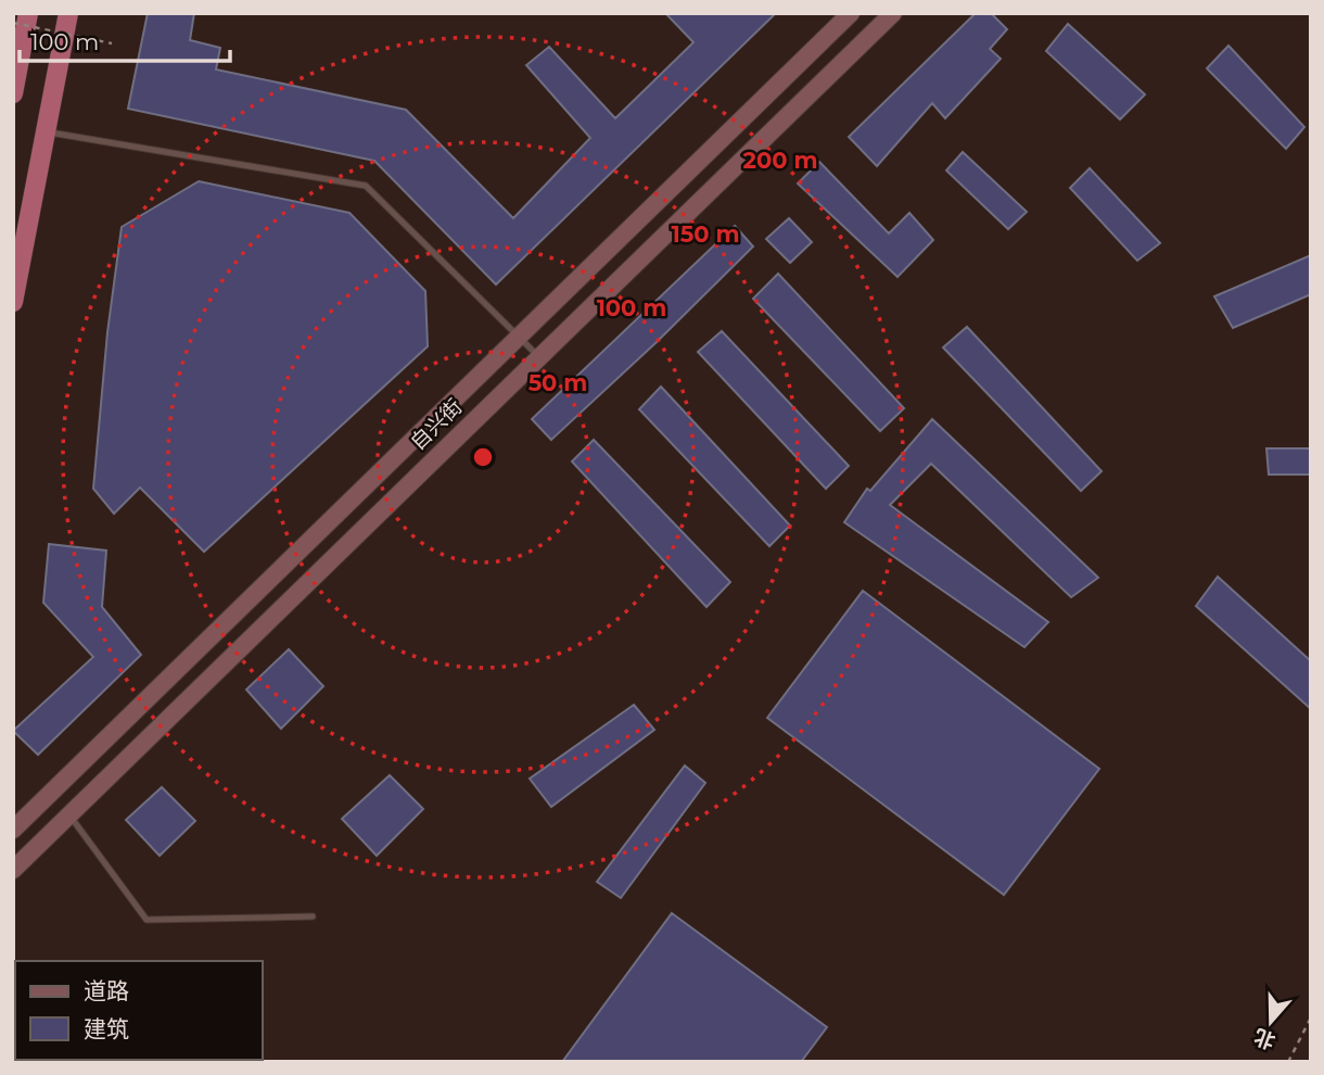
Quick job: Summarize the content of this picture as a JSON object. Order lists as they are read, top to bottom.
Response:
{
  "streets": {
    "main road": ["自兴街"]
  },
  "legend": ["道路", "建筑"],
  "scale_bar": "100 m",
  "north": "bottom",
  "rings": [
    "200 m",
    "150 m",
    "100 m",
    "50 m"
  ]
}
